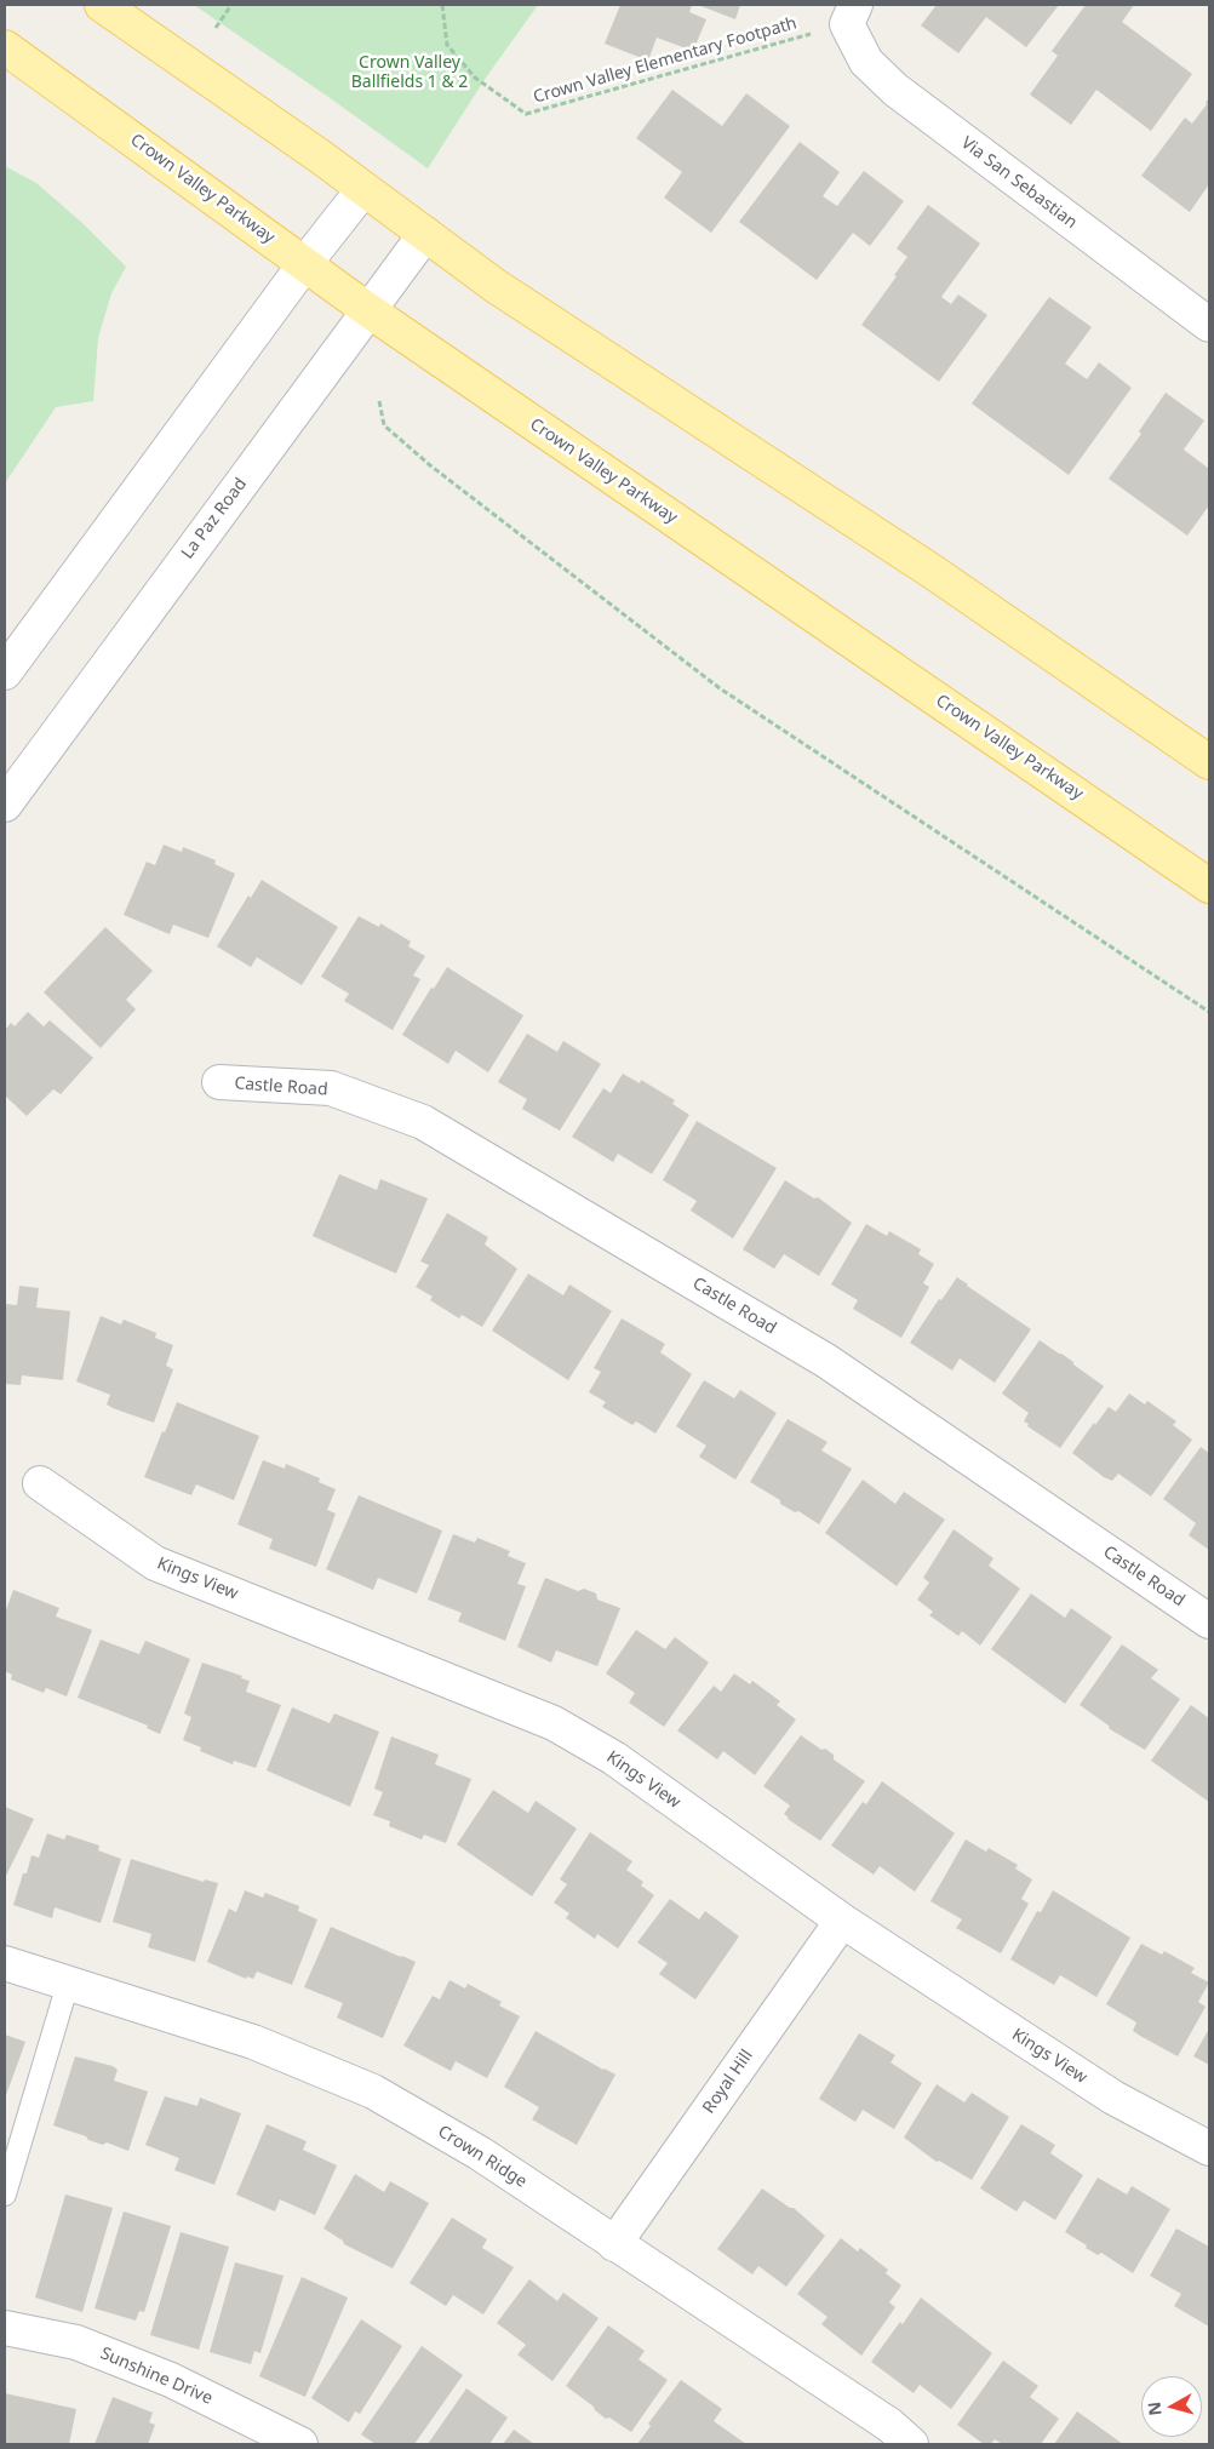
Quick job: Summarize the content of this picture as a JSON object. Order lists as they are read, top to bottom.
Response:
{
  "streets": {
    "main road": ["Crown Valley Parkway"],
    "street": [
      "Via San Sebastian",
      "La Paz Road",
      "Castle Road",
      "Kings View",
      "Royal Hill",
      "Crown Ridge",
      "Sunshine Drive"
    ],
    "path": ["Crown Valley Elementary Footpath"]
  },
  "crossings": [
    ["Crown Valley Elementary Footpath", "Via San Sebastian"],
    ["Crown Valley Parkway", "La Paz Road"],
    ["Kings View", "Royal Hill"],
    ["Royal Hill", "Crown Ridge"]
  ],
  "parks": ["Crown Valley Ballfields 1 & 2"],
  "north": "left"
}
